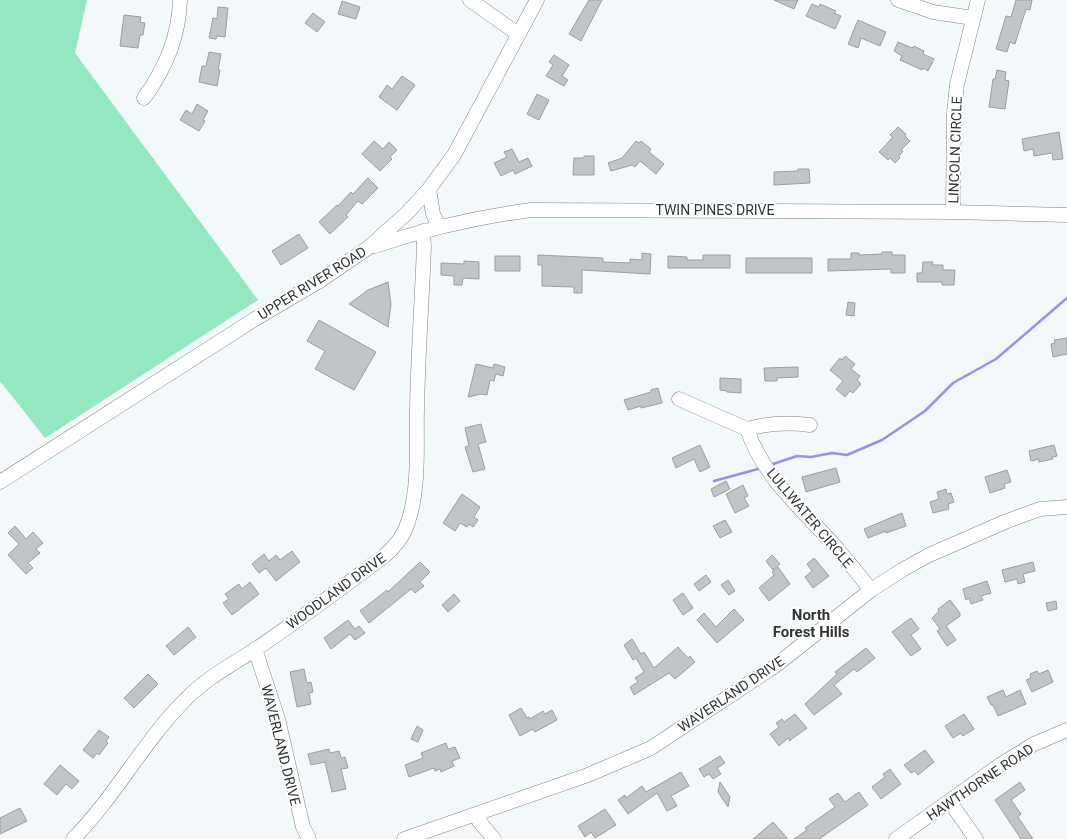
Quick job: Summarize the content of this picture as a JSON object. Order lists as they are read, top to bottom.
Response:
{
  "streets": {
    "street": [
      "LINCOLN CIRCLE",
      "TWIN PINES DRIVE",
      "UPPER RIVER ROAD",
      "LULLWATER CIRCLE",
      "WOODLAND DRIVE",
      "WAVERLAND DRIVE",
      "HAWTHORNE ROAD"
    ]
  },
  "crossings": [
    ["LINCOLN CIRCLE", "TWIN PINES DRIVE"],
    ["TWIN PINES DRIVE", "UPPER RIVER ROAD"],
    ["TWIN PINES DRIVE", "WOODLAND DRIVE"],
    ["LULLWATER CIRCLE", "WAVERLAND DRIVE"],
    ["WOODLAND DRIVE", "WAVERLAND DRIVE"]
  ],
  "districts": ["North Forest Hills"]
}
